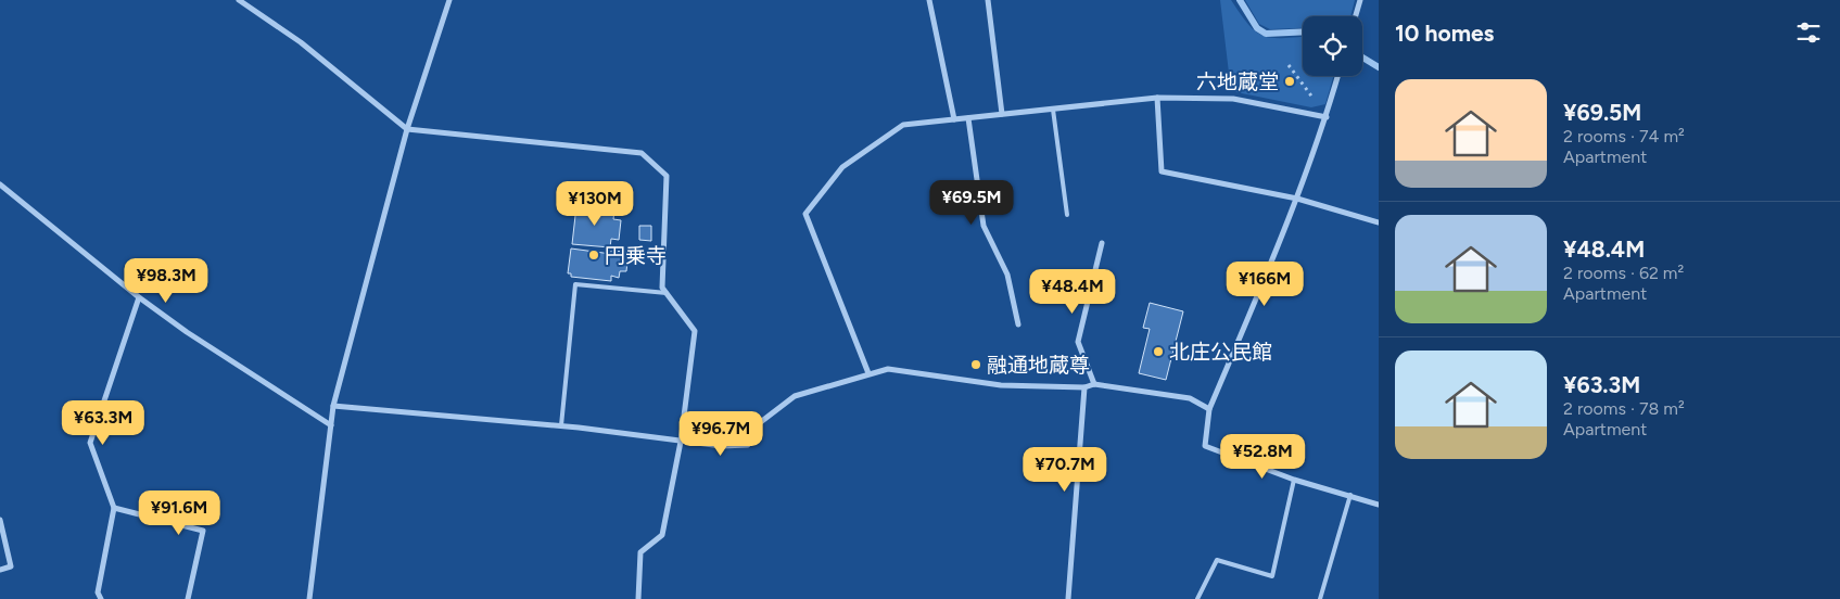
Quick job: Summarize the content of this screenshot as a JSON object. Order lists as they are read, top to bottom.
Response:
{
  "places": [
    "六地蔵堂",
    "円乗寺",
    "北庄公民館",
    "融通地蔵尊"
  ],
  "page": {
    "heading": "10 homes",
    "list": [
      {
        "name": "¥69.5M",
        "note": "2 rooms · 74 m² · Apartment"
      },
      {
        "name": "¥48.4M",
        "note": "2 rooms · 62 m² · Apartment"
      },
      {
        "name": "¥63.3M",
        "note": "2 rooms · 78 m² · Apartment"
      }
    ],
    "price": [
      "¥69.5M",
      "¥130M",
      "¥98.3M",
      "¥166M",
      "¥48.4M",
      "¥63.3M",
      "¥96.7M",
      "¥52.8M",
      "¥70.7M",
      "¥91.6M"
    ]
  }
}
